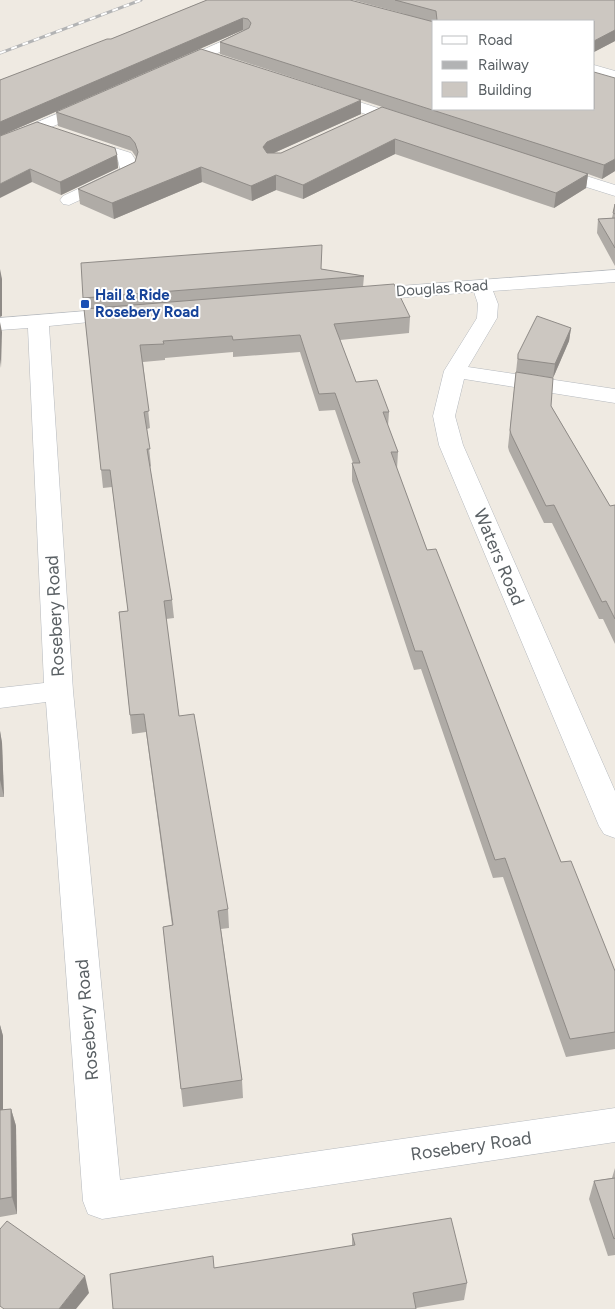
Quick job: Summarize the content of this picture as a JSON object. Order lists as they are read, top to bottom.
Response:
{
  "streets": {
    "street": ["Douglas Road", "Waters Road", "Rosebery Road"]
  },
  "crossings": [
    ["Douglas Road", "Waters Road"]
  ],
  "places": {
    "transit": ["Hail & Ride Rosebery Road"]
  },
  "legend": ["Road", "Railway", "Building"]
}
